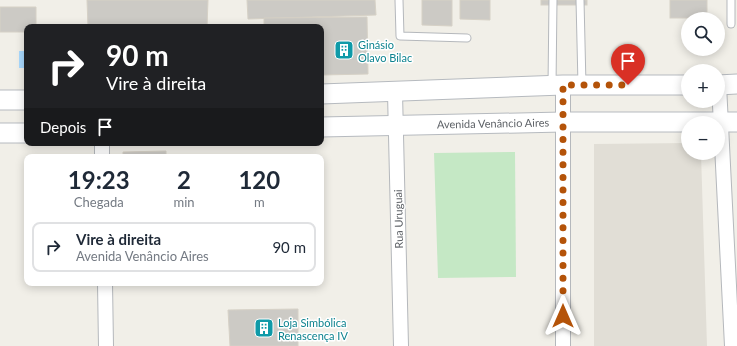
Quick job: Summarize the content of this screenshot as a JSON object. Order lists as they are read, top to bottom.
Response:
{
  "streets": {
    "main road": ["Avenida Venâncio Aires"],
    "street": ["Rua Uruguai"]
  },
  "crossings": [
    ["Avenida Venâncio Aires", "Rua Uruguai"]
  ],
  "places": {
    "building": ["Ginásio Olavo Bilac", "Loja Simbólica Renascença IV"]
  },
  "page": {
    "map_buttons": ["+", "−"],
    "turn": ["90 m", "Vire à direita"],
    "then": "Depois",
    "eta": [
      "19:23",
      "Chegada",
      "2",
      "min",
      "120",
      "m"
    ],
    "list": [
      {
        "name": "Vire à direita",
        "note": "Avenida Venâncio Aires",
        "value": "90 m"
      }
    ]
  }
}
